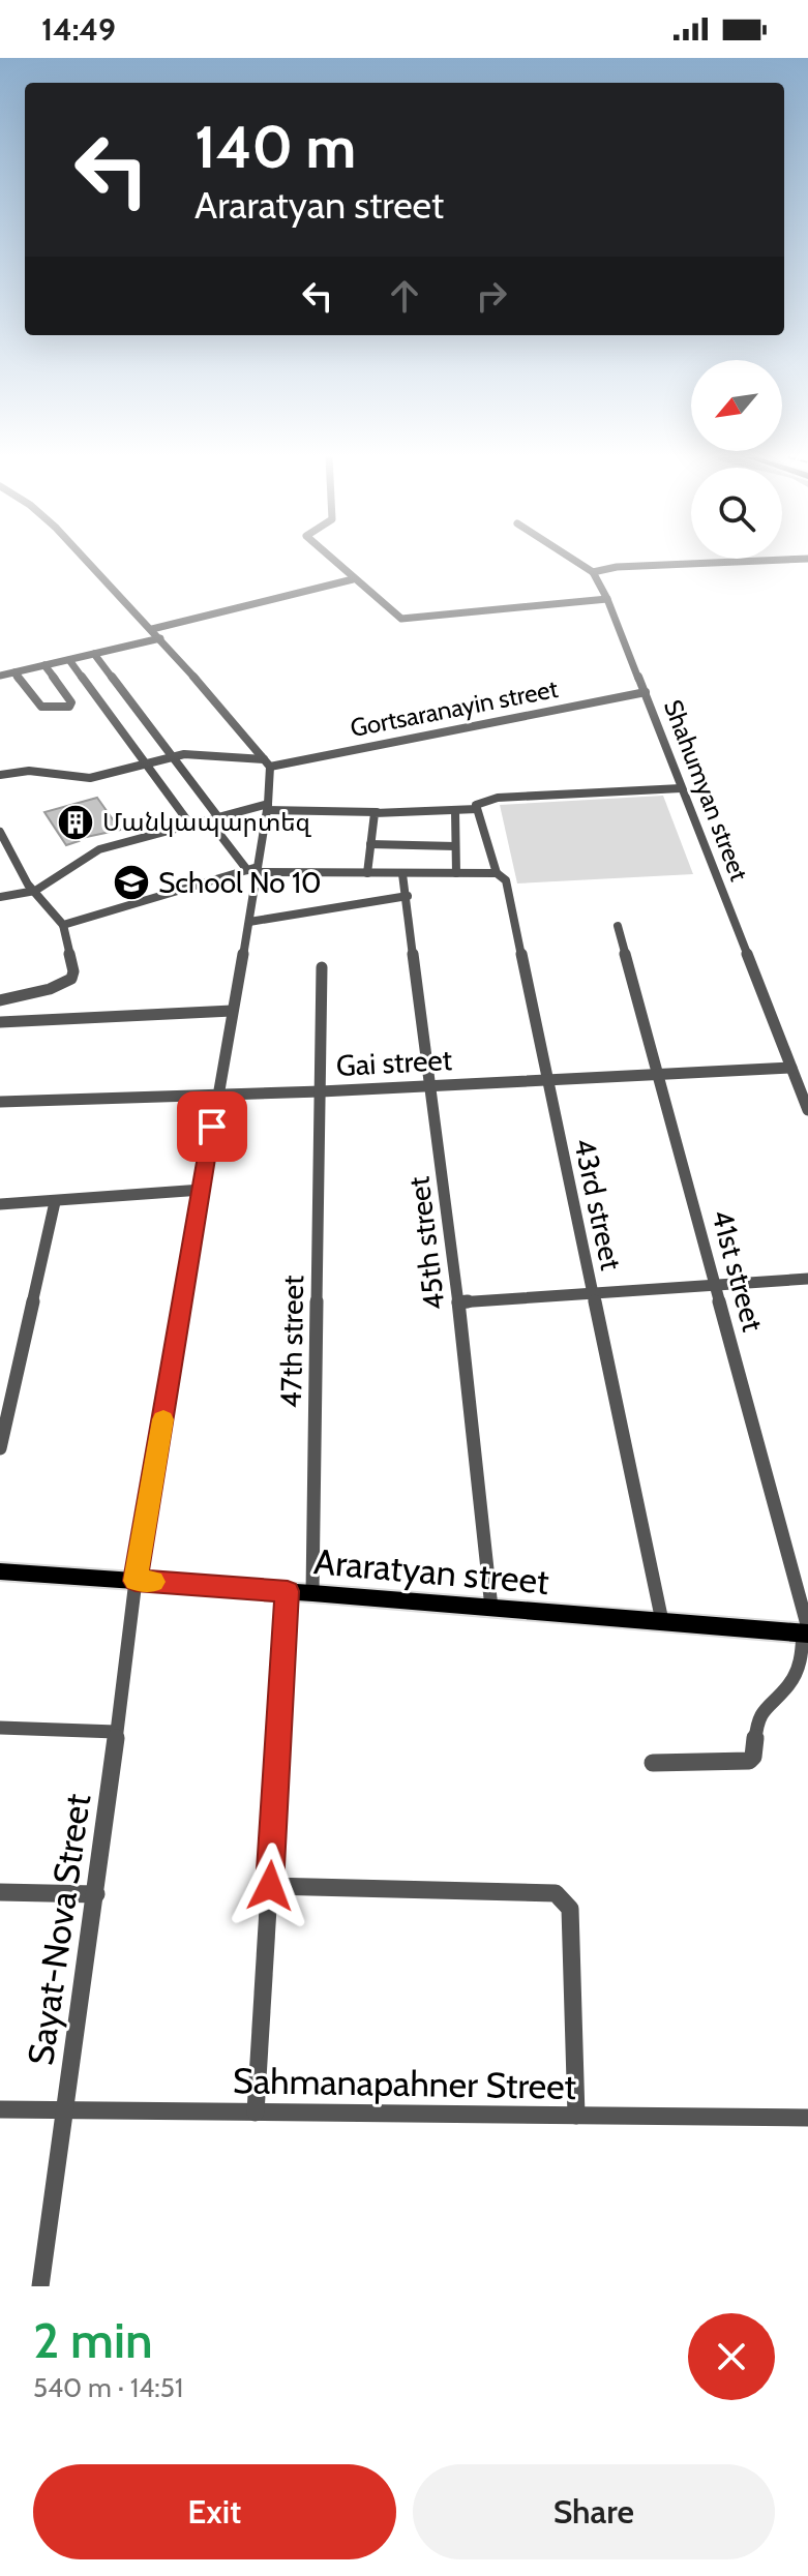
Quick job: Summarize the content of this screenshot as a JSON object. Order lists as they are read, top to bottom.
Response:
{
  "streets": {
    "main road": ["Araratyan street"],
    "street": [
      "Gortsaranayin street",
      "Shahumyan street",
      "Gai street",
      "43rd street",
      "45th street",
      "41st street",
      "47th street",
      "Sayat-Nova Street",
      "Sahmanapahner Street"
    ]
  },
  "crossings": [
    ["Gortsaranayin street", "Shahumyan street"],
    ["Shahumyan street", "Gai street"],
    ["Gai street", "43rd street"],
    ["Gai street", "45th street"],
    ["Gai street", "41st street"],
    ["Gai street", "47th street"],
    ["43rd street", "Araratyan street"],
    ["45th street", "Araratyan street"],
    ["41st street", "Araratyan street"],
    ["47th street", "Araratyan street"],
    ["Araratyan street", "Sayat-Nova Street"],
    ["Sayat-Nova Street", "Sahmanapahner Street"]
  ],
  "places": {
    "building": ["Մանկապարտեզ"],
    "school or university": ["School No 10"]
  },
  "north": "bottom left",
  "page": {
    "status": "14:49",
    "turn": ["140 m", "Araratyan street"],
    "heading": ["2 min", "540 m · 14:51"],
    "buttons": ["Exit", "Share"]
  }
}
